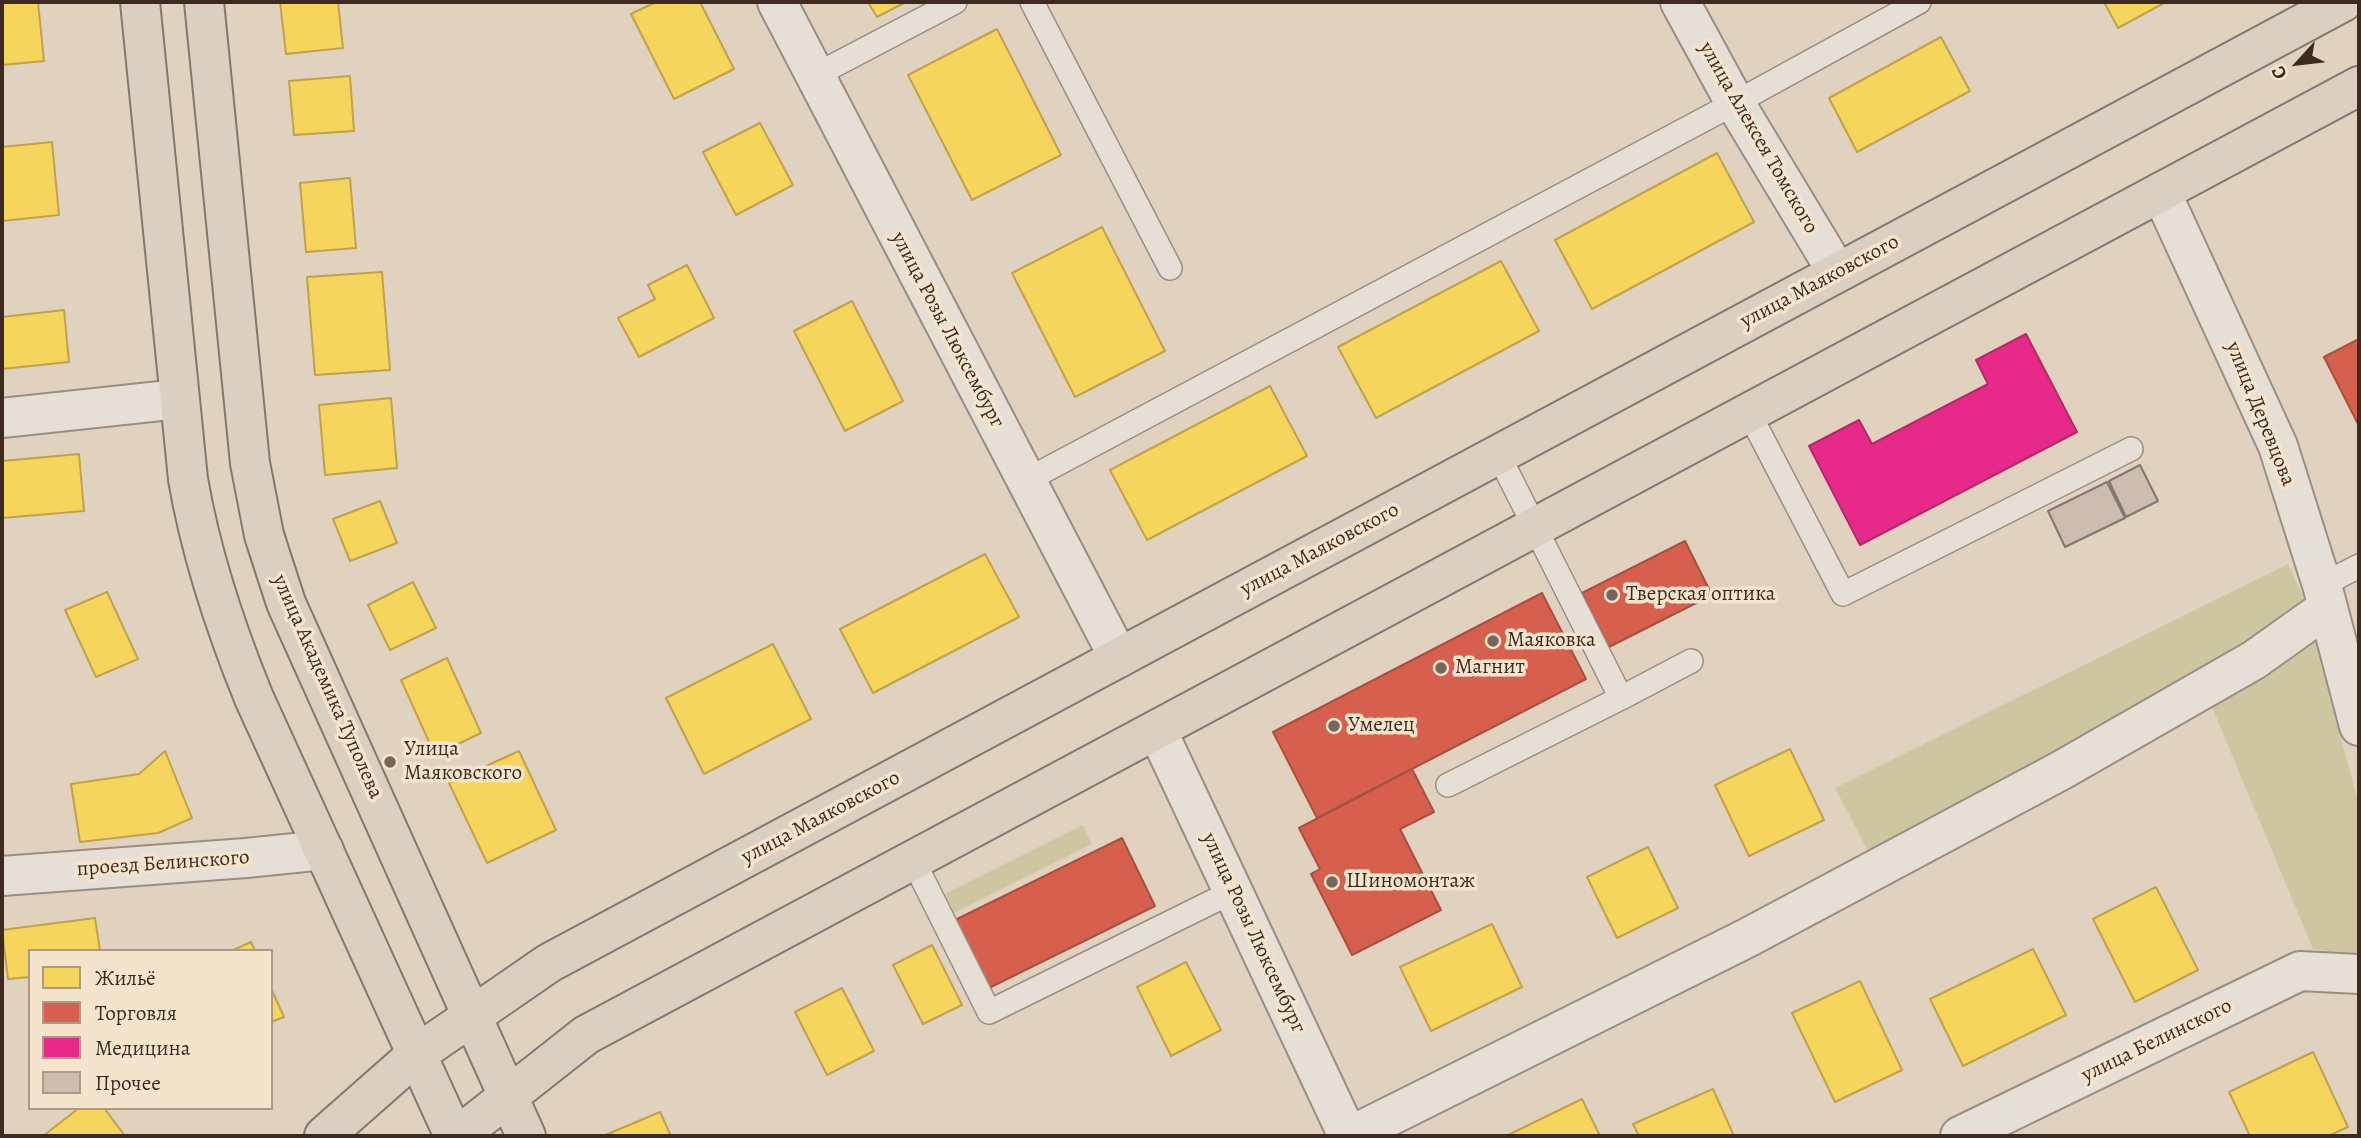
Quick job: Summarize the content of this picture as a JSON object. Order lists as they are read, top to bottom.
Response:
{
  "streets": {
    "main road": ["улица Маяковского", "улица Академика Туполева"],
    "street": [
      "улица Алексея Томского",
      "улица Розы Люксембург",
      "улица Деревцова",
      "проезд Белинского",
      "улица Белинского"
    ]
  },
  "crossings": [
    ["улица Алексея Томского", "улица Маяковского"],
    ["улица Маяковского", "улица Розы Люксембург"],
    ["улица Маяковского", "улица Академика Туполева"]
  ],
  "places": [
    "Тверская оптика",
    "Маяковка",
    "Магнит",
    "Умелец",
    "Улица Маяковского",
    "Шиномонтаж"
  ],
  "legend": [
    "Жильё",
    "Торговля",
    "Медицина",
    "Прочее"
  ],
  "north": "bottom left"
}
